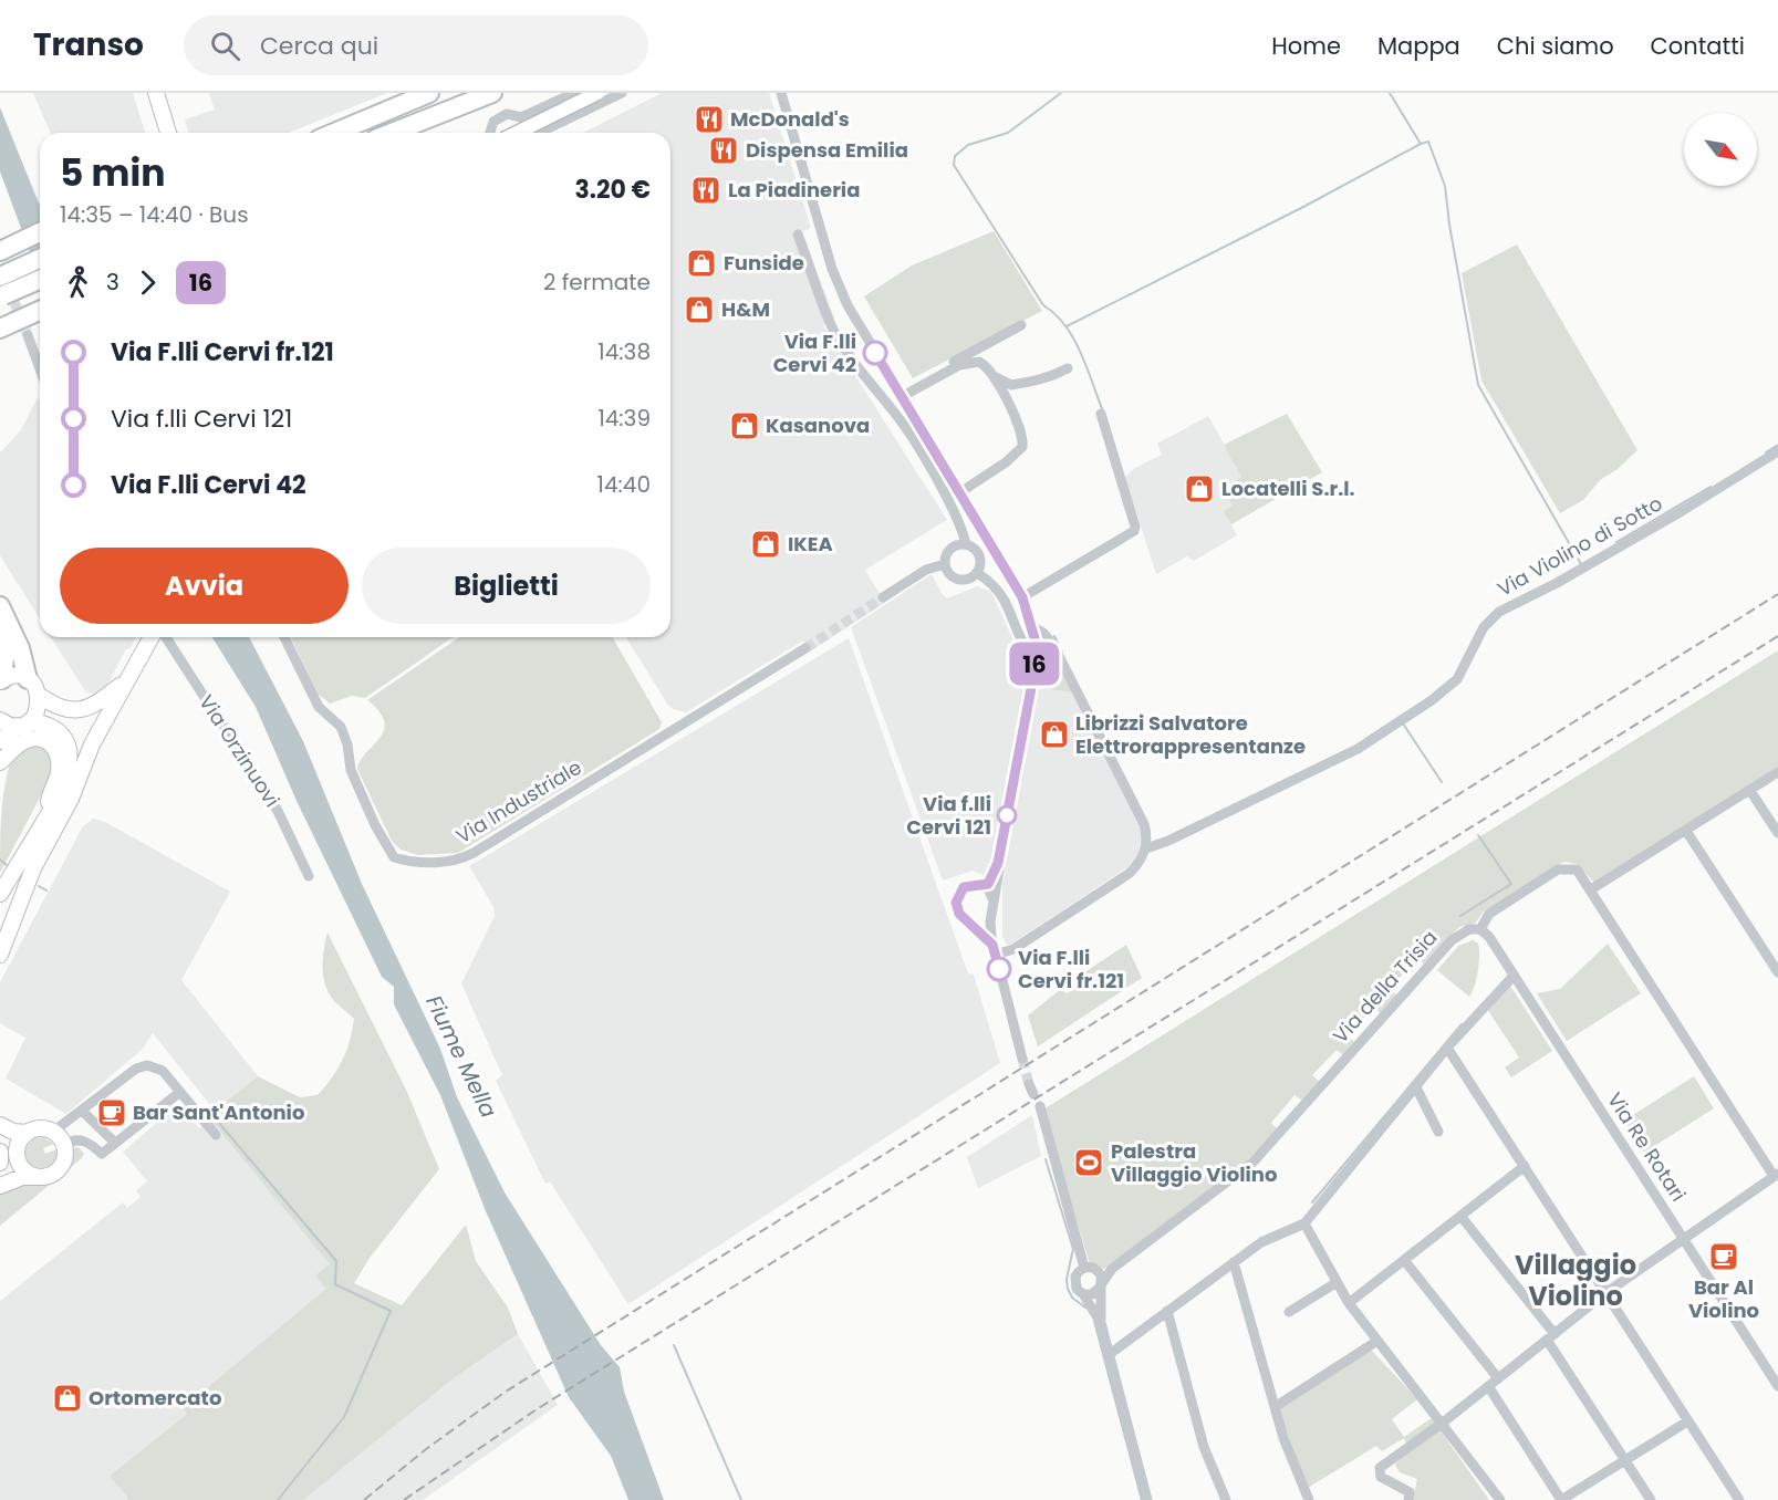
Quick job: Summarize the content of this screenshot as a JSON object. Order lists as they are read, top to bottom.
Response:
{
  "streets": {
    "street": [
      "Via Violino di Sotto",
      "Via Orzinuovi",
      "Via Industriale",
      "Via della Trisia",
      "Via Re Rotari"
    ]
  },
  "crossings": [
    ["Via della Trisia", "Via Re Rotari"]
  ],
  "districts": ["Villaggio Violino"],
  "water": ["Fiume Mella"],
  "places": {
    "restaurant": ["McDonald's", "Dispensa Emilia", "La Piadineria"],
    "shop": [
      "Funside",
      "H&M",
      "Kasanova",
      "Locatelli S.r.l.",
      "IKEA",
      "Librizzi Salvatore Elettrorappresentanze",
      "Ortomercato"
    ],
    "other": ["Via F.lli Cervi 42", "Via f.lli Cervi 121", "Via F.lli Cervi fr.121"],
    "cafe": ["Bar Sant'Antonio", "Bar Al Violino"],
    "sports": ["Palestra Villaggio Violino"]
  },
  "lines": ["bus line 16"],
  "north": "bottom right",
  "page": {
    "header": "Transo",
    "search": "Cerca qui",
    "nav": [
      "Home",
      "Mappa",
      "Chi siamo",
      "Contatti"
    ],
    "on_map": "16",
    "heading": ["5 min", "14:35 – 14:40 · Bus", "3.20 €"],
    "legs": ["3", "16", "2 fermate"],
    "list": [
      {
        "name": "Via F.lli Cervi fr.121",
        "value": "14:38"
      },
      {
        "name": "Via f.lli Cervi 121",
        "value": "14:39"
      },
      {
        "name": "Via F.lli Cervi 42",
        "value": "14:40"
      }
    ],
    "buttons": ["Avvia", "Biglietti"]
  }
}
